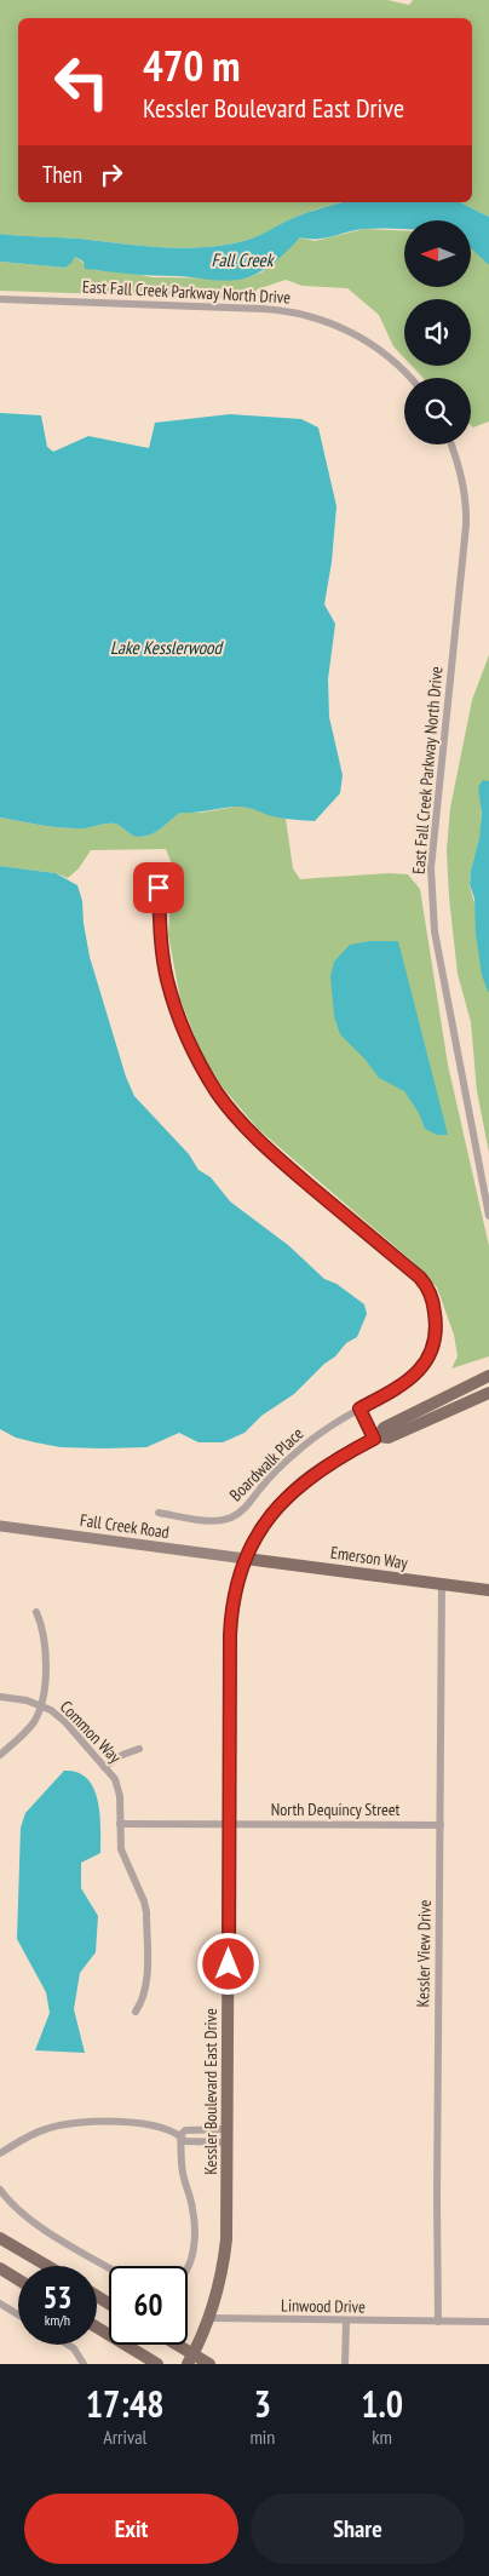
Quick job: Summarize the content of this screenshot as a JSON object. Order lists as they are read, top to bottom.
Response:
{
  "streets": {
    "main road": ["Fall Creek Road", "Emerson Way", "Kessler Boulevard East Drive"],
    "street": [
      "East Fall Creek Parkway North Drive",
      "Boardwalk Place",
      "Common Way",
      "North Dequincy Street",
      "Kessler View Drive",
      "Linwood Drive"
    ]
  },
  "crossings": [
    ["Fall Creek Road", "Emerson Way"],
    ["Fall Creek Road", "Kessler Boulevard East Drive"],
    ["Emerson Way", "Kessler View Drive"],
    ["Emerson Way", "Kessler Boulevard East Drive"],
    ["Common Way", "North Dequincy Street"],
    ["North Dequincy Street", "Kessler View Drive"],
    ["North Dequincy Street", "Kessler Boulevard East Drive"],
    ["Kessler View Drive", "Linwood Drive"],
    ["Kessler Boulevard East Drive", "Linwood Drive"]
  ],
  "water": ["Fall Creek", "Lake Kesslerwood"],
  "north": "left",
  "page": {
    "turn": ["470 m", "Kessler Boulevard East Drive"],
    "then": "Then",
    "speed": "53 km/h",
    "limit": "60",
    "eta": [
      "17:48",
      "Arrival",
      "3",
      "min",
      "1.0",
      "km"
    ],
    "buttons": ["Exit", "Share"]
  }
}
